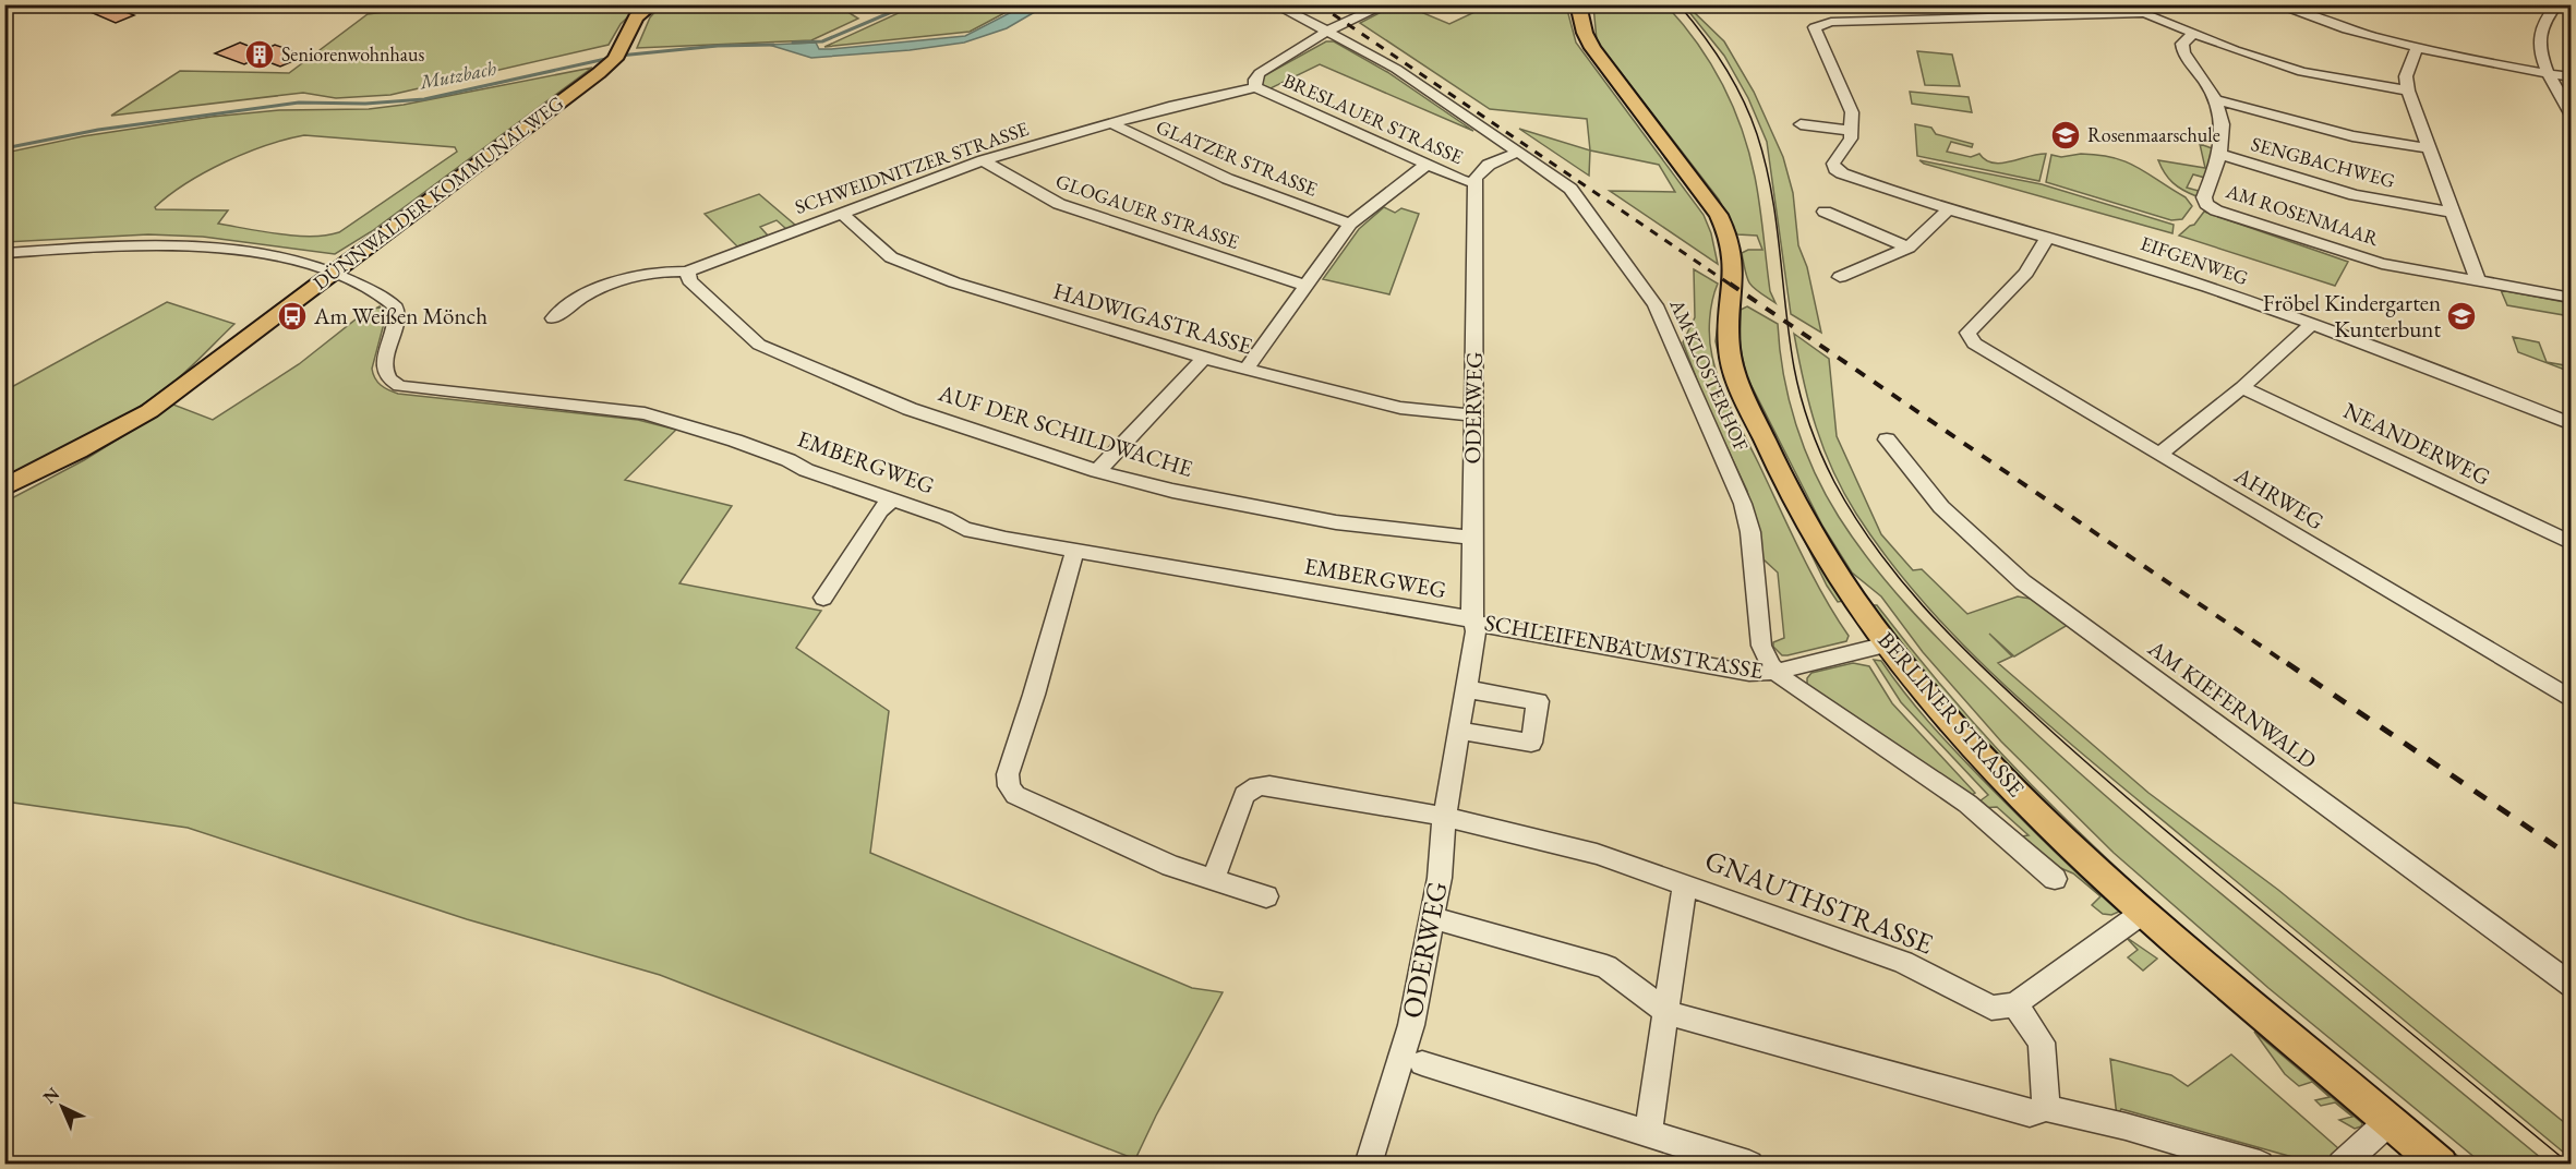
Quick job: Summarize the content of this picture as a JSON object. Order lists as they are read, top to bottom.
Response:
{
  "streets": {
    "main road": ["DÜNNWALDER KOMMUNALWEG", "BERLINER STRASSE"],
    "street": [
      "BRESLAUER STRASSE",
      "GLATZER STRASSE",
      "SENGBACHWEG",
      "SCHWEIDNITZER STRASSE",
      "GLOGAUER STRASSE",
      "AM ROSENMAAR",
      "EIFGENWEG",
      "HADWIGASTRASSE",
      "AM KLOSTERHOF",
      "ODERWEG",
      "AUF DER SCHILDWACHE",
      "NEANDERWEG",
      "EMBERGWEG",
      "AHRWEG",
      "SCHLEIFENBAUMSTRASSE",
      "AM KIEFERNWALD",
      "GNAUTHSTRASSE"
    ]
  },
  "crossings": [
    ["BRESLAUER STRASSE", "SCHWEIDNITZER STRASSE"],
    ["BRESLAUER STRASSE", "ODERWEG"],
    ["GLATZER STRASSE", "SCHWEIDNITZER STRASSE"],
    ["SENGBACHWEG", "AM ROSENMAAR"],
    ["SCHWEIDNITZER STRASSE", "GLOGAUER STRASSE"],
    ["SCHWEIDNITZER STRASSE", "HADWIGASTRASSE"],
    ["SCHWEIDNITZER STRASSE", "AUF DER SCHILDWACHE"],
    ["DÜNNWALDER KOMMUNALWEG", "EMBERGWEG"],
    ["EIFGENWEG", "AHRWEG"],
    ["HADWIGASTRASSE", "ODERWEG"],
    ["AM KLOSTERHOF", "SCHLEIFENBAUMSTRASSE"],
    ["ODERWEG", "AUF DER SCHILDWACHE"],
    ["ODERWEG", "EMBERGWEG"],
    ["ODERWEG", "SCHLEIFENBAUMSTRASSE"],
    ["ODERWEG", "GNAUTHSTRASSE"],
    ["EMBERGWEG", "SCHLEIFENBAUMSTRASSE"],
    ["SCHLEIFENBAUMSTRASSE", "BERLINER STRASSE"]
  ],
  "water": ["Mutzbach"],
  "places": {
    "building": ["Seniorenwohnhaus"],
    "school or university": ["Rosenmaarschule", "Fröbel Kindergarten Kunterbunt"],
    "bus stop": ["Am Weißen Mönch"]
  },
  "north": "top left"
}
